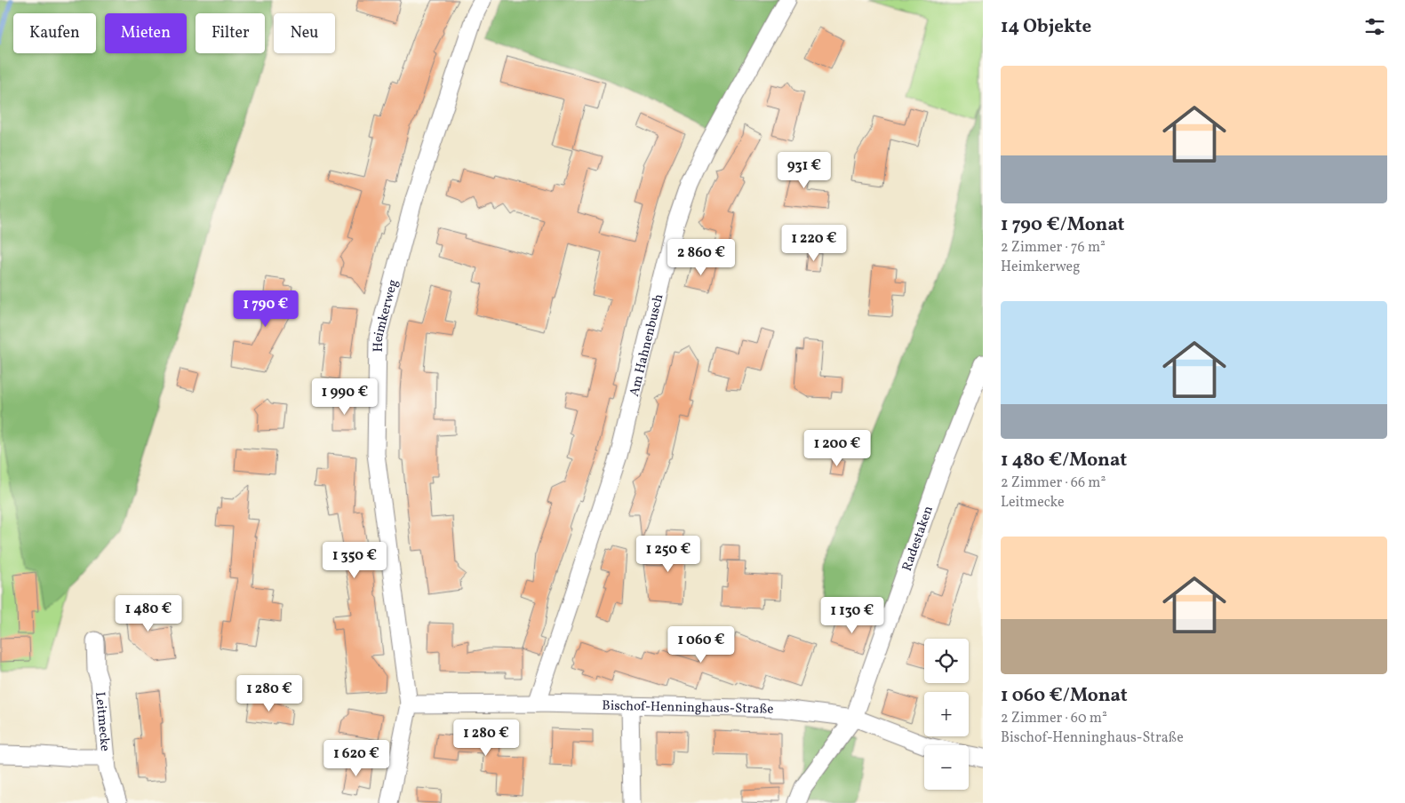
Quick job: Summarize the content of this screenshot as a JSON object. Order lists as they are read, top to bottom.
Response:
{
  "streets": {
    "street": [
      "Heimkerweg",
      "Am Hahnenbusch",
      "Radestaken",
      "Bischof-Henninghaus-Straße",
      "Leitmecke"
    ]
  },
  "crossings": [
    ["Heimkerweg", "Bischof-Henninghaus-Straße"],
    ["Am Hahnenbusch", "Bischof-Henninghaus-Straße"],
    ["Radestaken", "Bischof-Henninghaus-Straße"]
  ],
  "page": {
    "heading": "14 Objekte",
    "chip": [
      "Kaufen",
      "Mieten",
      "Filter",
      "Neu"
    ],
    "list": [
      {
        "name": "1 790 €/Monat",
        "note": "2 Zimmer · 76 m² · Heimkerweg"
      },
      {
        "name": "1 480 €/Monat",
        "note": "2 Zimmer · 66 m² · Leitmecke"
      },
      {
        "name": "1 060 €/Monat",
        "note": "2 Zimmer · 60 m² · Bischof-Henninghaus-Straße"
      }
    ],
    "price": [
      "931 €",
      "1 220 €",
      "2 860 €",
      "1 790 €",
      "1 990 €",
      "1 200 €",
      "1 250 €",
      "1 350 €",
      "1 480 €",
      "1 130 €",
      "1 060 €",
      "1 280 €",
      "1 280 €",
      "1 620 €"
    ],
    "map_buttons": ["+", "−"]
  }
}
